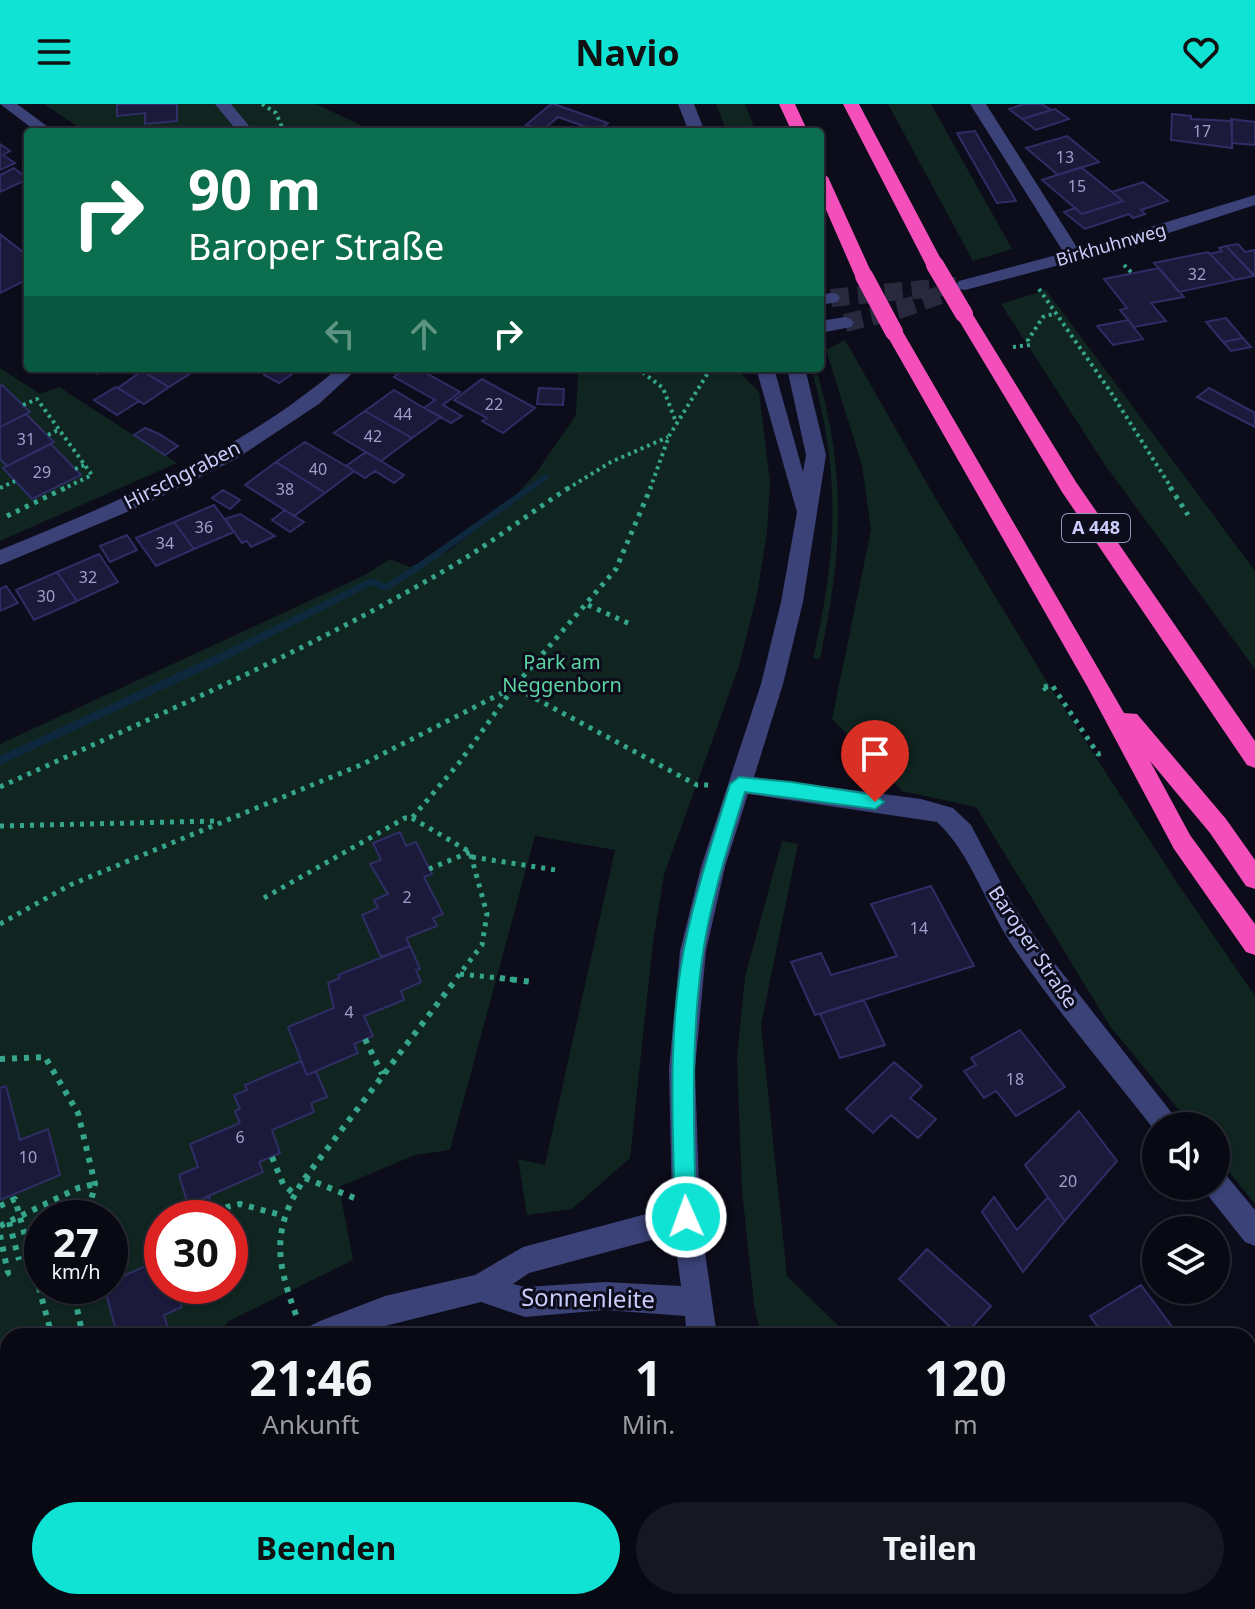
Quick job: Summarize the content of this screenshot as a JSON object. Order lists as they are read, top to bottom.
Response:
{
  "streets": {
    "highway": ["A 448"],
    "street": [
      "Birkhuhnweg",
      "Hirschgraben",
      "Baroper Straße",
      "Sonnenleite"
    ]
  },
  "parks": ["Park am Neggenborn"],
  "house_numbers": [
    "17",
    "13",
    "15",
    "32",
    "22",
    "44",
    "42",
    "31",
    "40",
    "29",
    "38",
    "36",
    "34",
    "32",
    "30",
    "2",
    "14",
    "4",
    "18",
    "6",
    "10",
    "20"
  ],
  "page": {
    "header": "Navio",
    "turn": ["90 m", "Baroper Straße"],
    "speed": "27 km/h",
    "limit": "30",
    "eta": [
      "21:46",
      "Ankunft",
      "1",
      "Min.",
      "120",
      "m"
    ],
    "buttons": ["Beenden", "Teilen"]
  }
}
